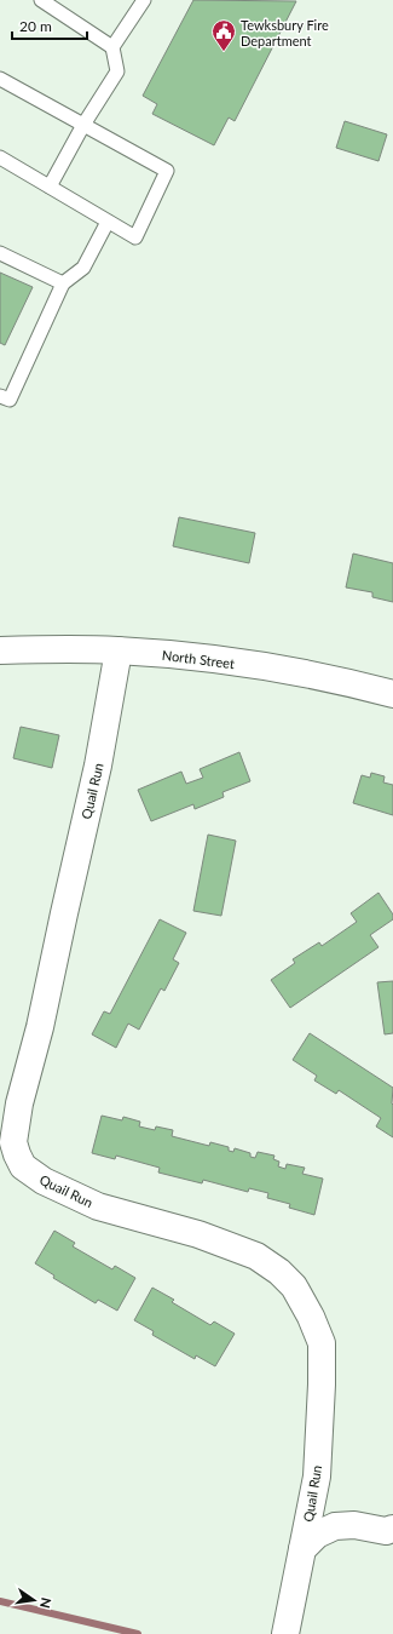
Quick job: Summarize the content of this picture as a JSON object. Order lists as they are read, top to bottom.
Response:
{
  "streets": {
    "street": ["North Street", "Quail Run"]
  },
  "crossings": [
    ["North Street", "Quail Run"]
  ],
  "places": {
    "public building": ["Tewksbury Fire Department"]
  },
  "scale_bar": "20 m",
  "north": "right"
}
